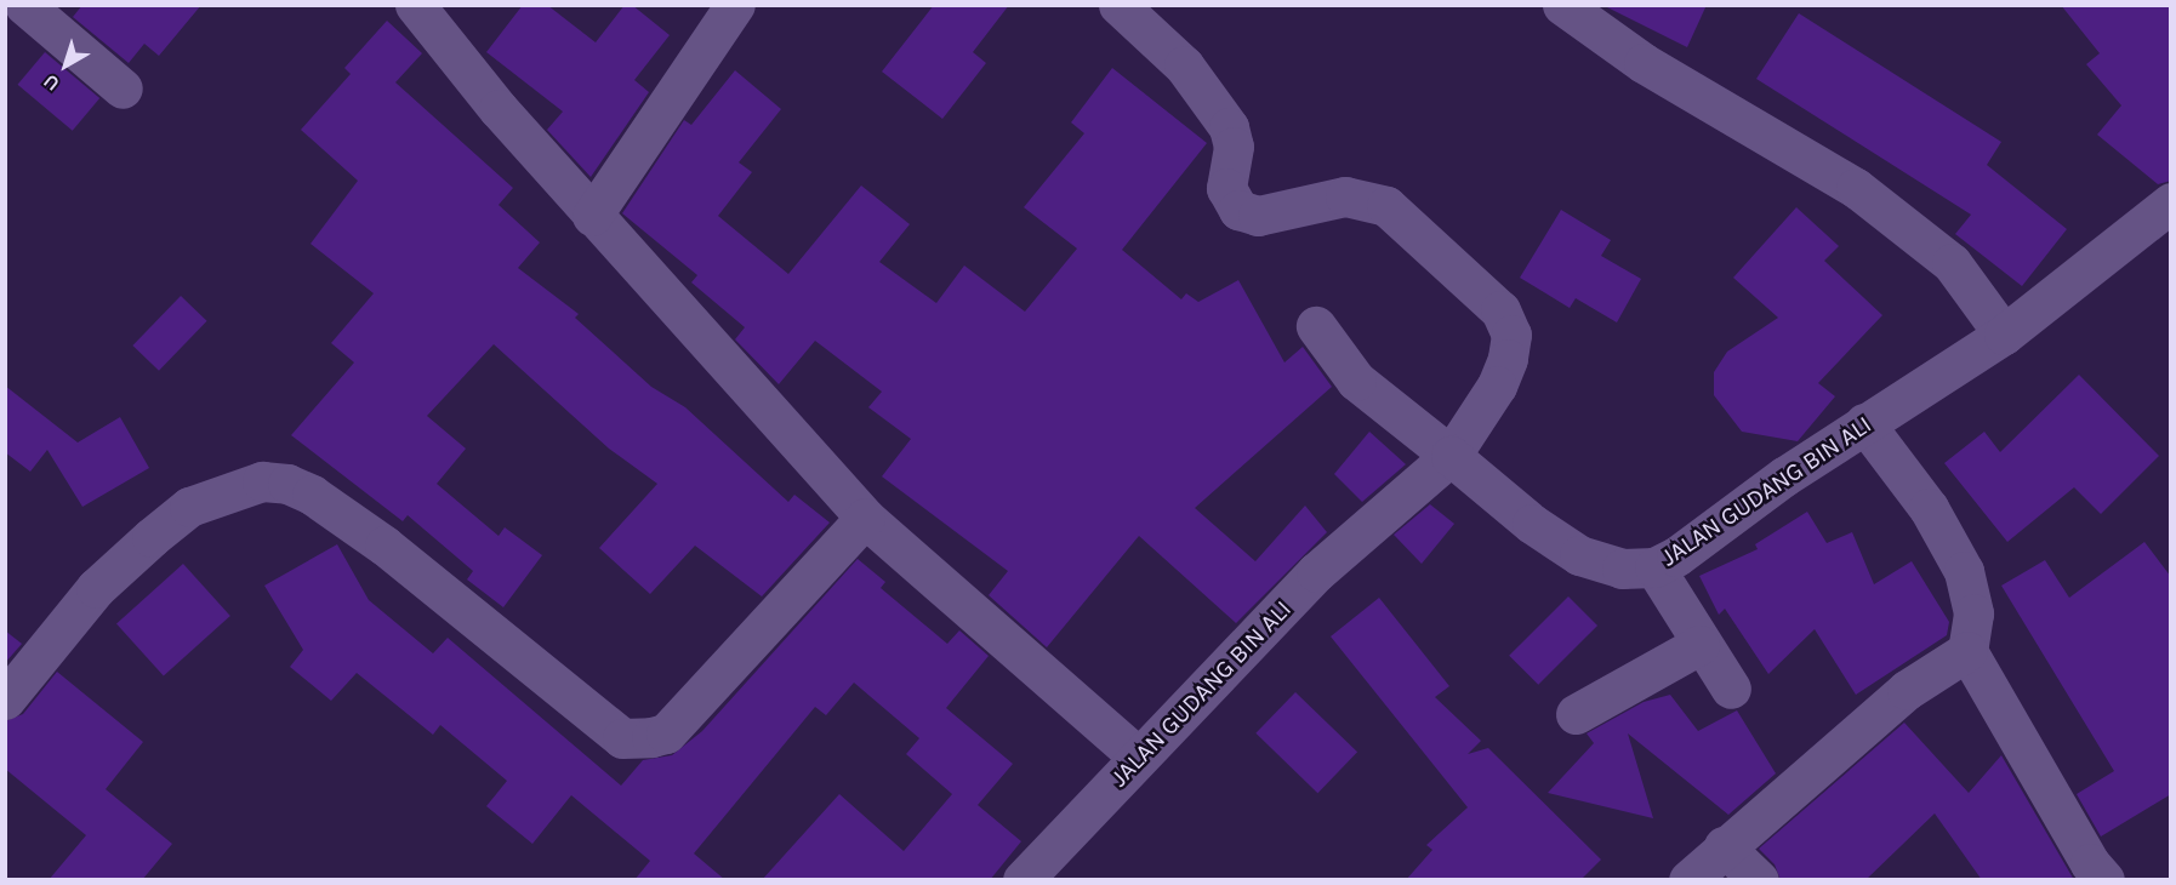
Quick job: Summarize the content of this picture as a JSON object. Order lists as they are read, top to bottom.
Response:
{
  "streets": {
    "street": ["JALAN GUDANG BIN ALI"]
  },
  "north": "bottom left"
}
